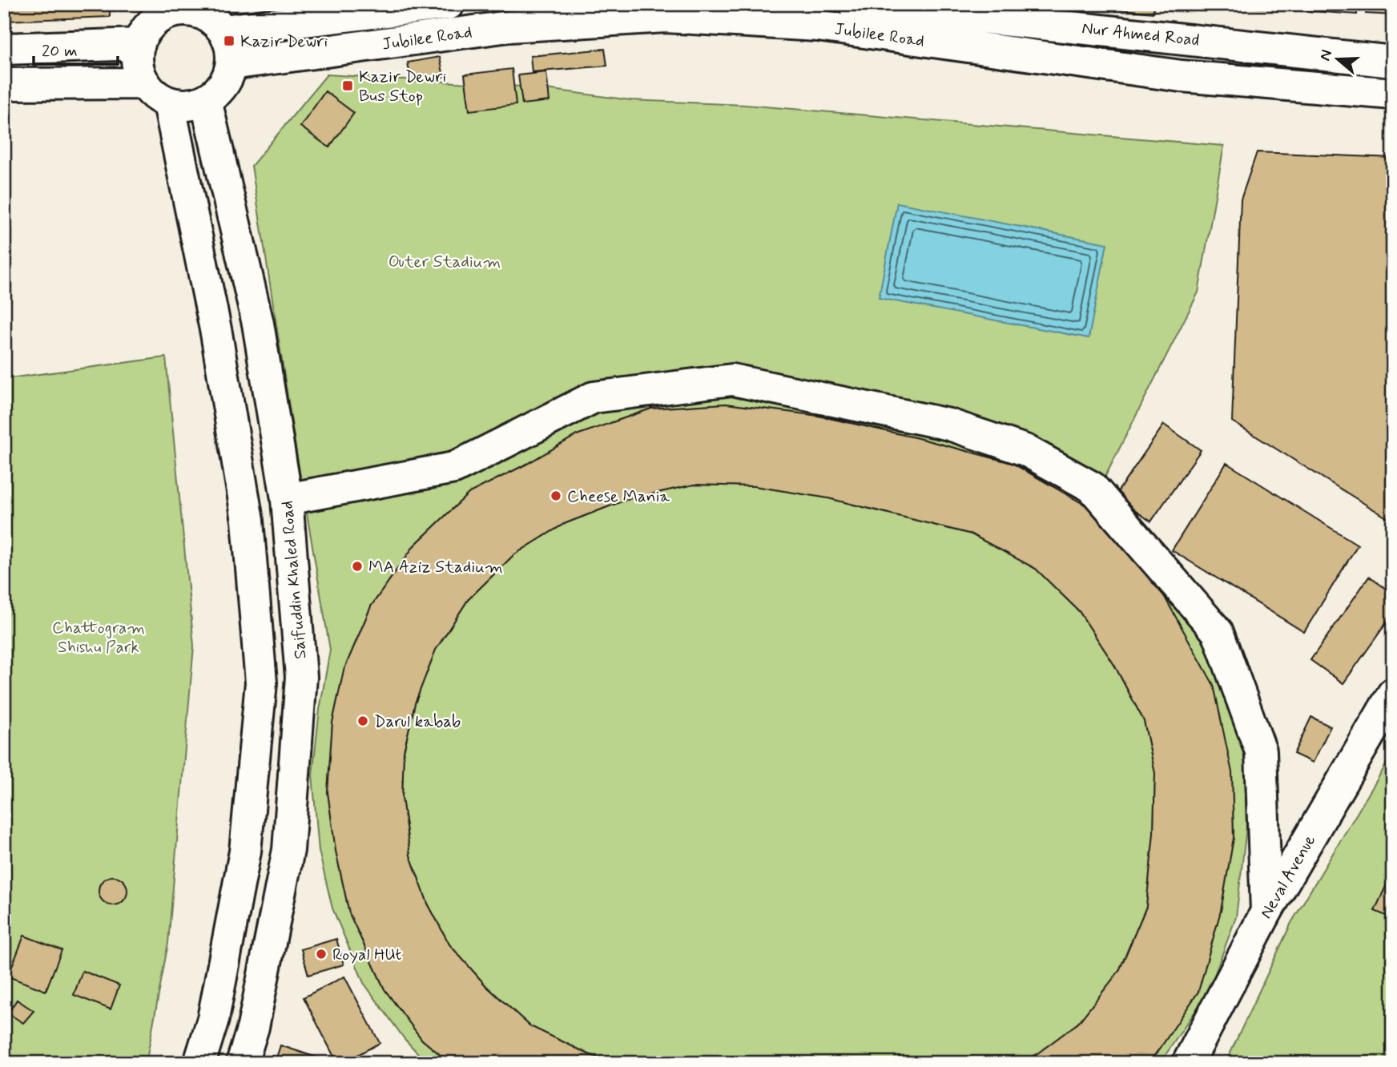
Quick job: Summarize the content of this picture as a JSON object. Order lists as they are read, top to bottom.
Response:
{
  "streets": {
    "main road": [
      "Nur Ahmed Road",
      "Jubilee Road",
      "Saifuddin Khaled Road",
      "Neval Avenue"
    ]
  },
  "crossings": [
    ["Jubilee Road", "Saifuddin Khaled Road"]
  ],
  "parks": ["Outer Stadium", "Chattogram Shishu Park"],
  "places": {
    "transit": ["Kazir Dewri", "Kazir Dewri Bus Stop"],
    "other": [
      "Cheese Mania",
      "MA Aziz Stadium",
      "Darul kabab",
      "Royal HUt"
    ]
  },
  "scale_bar": "20 m",
  "north": "left"
}
